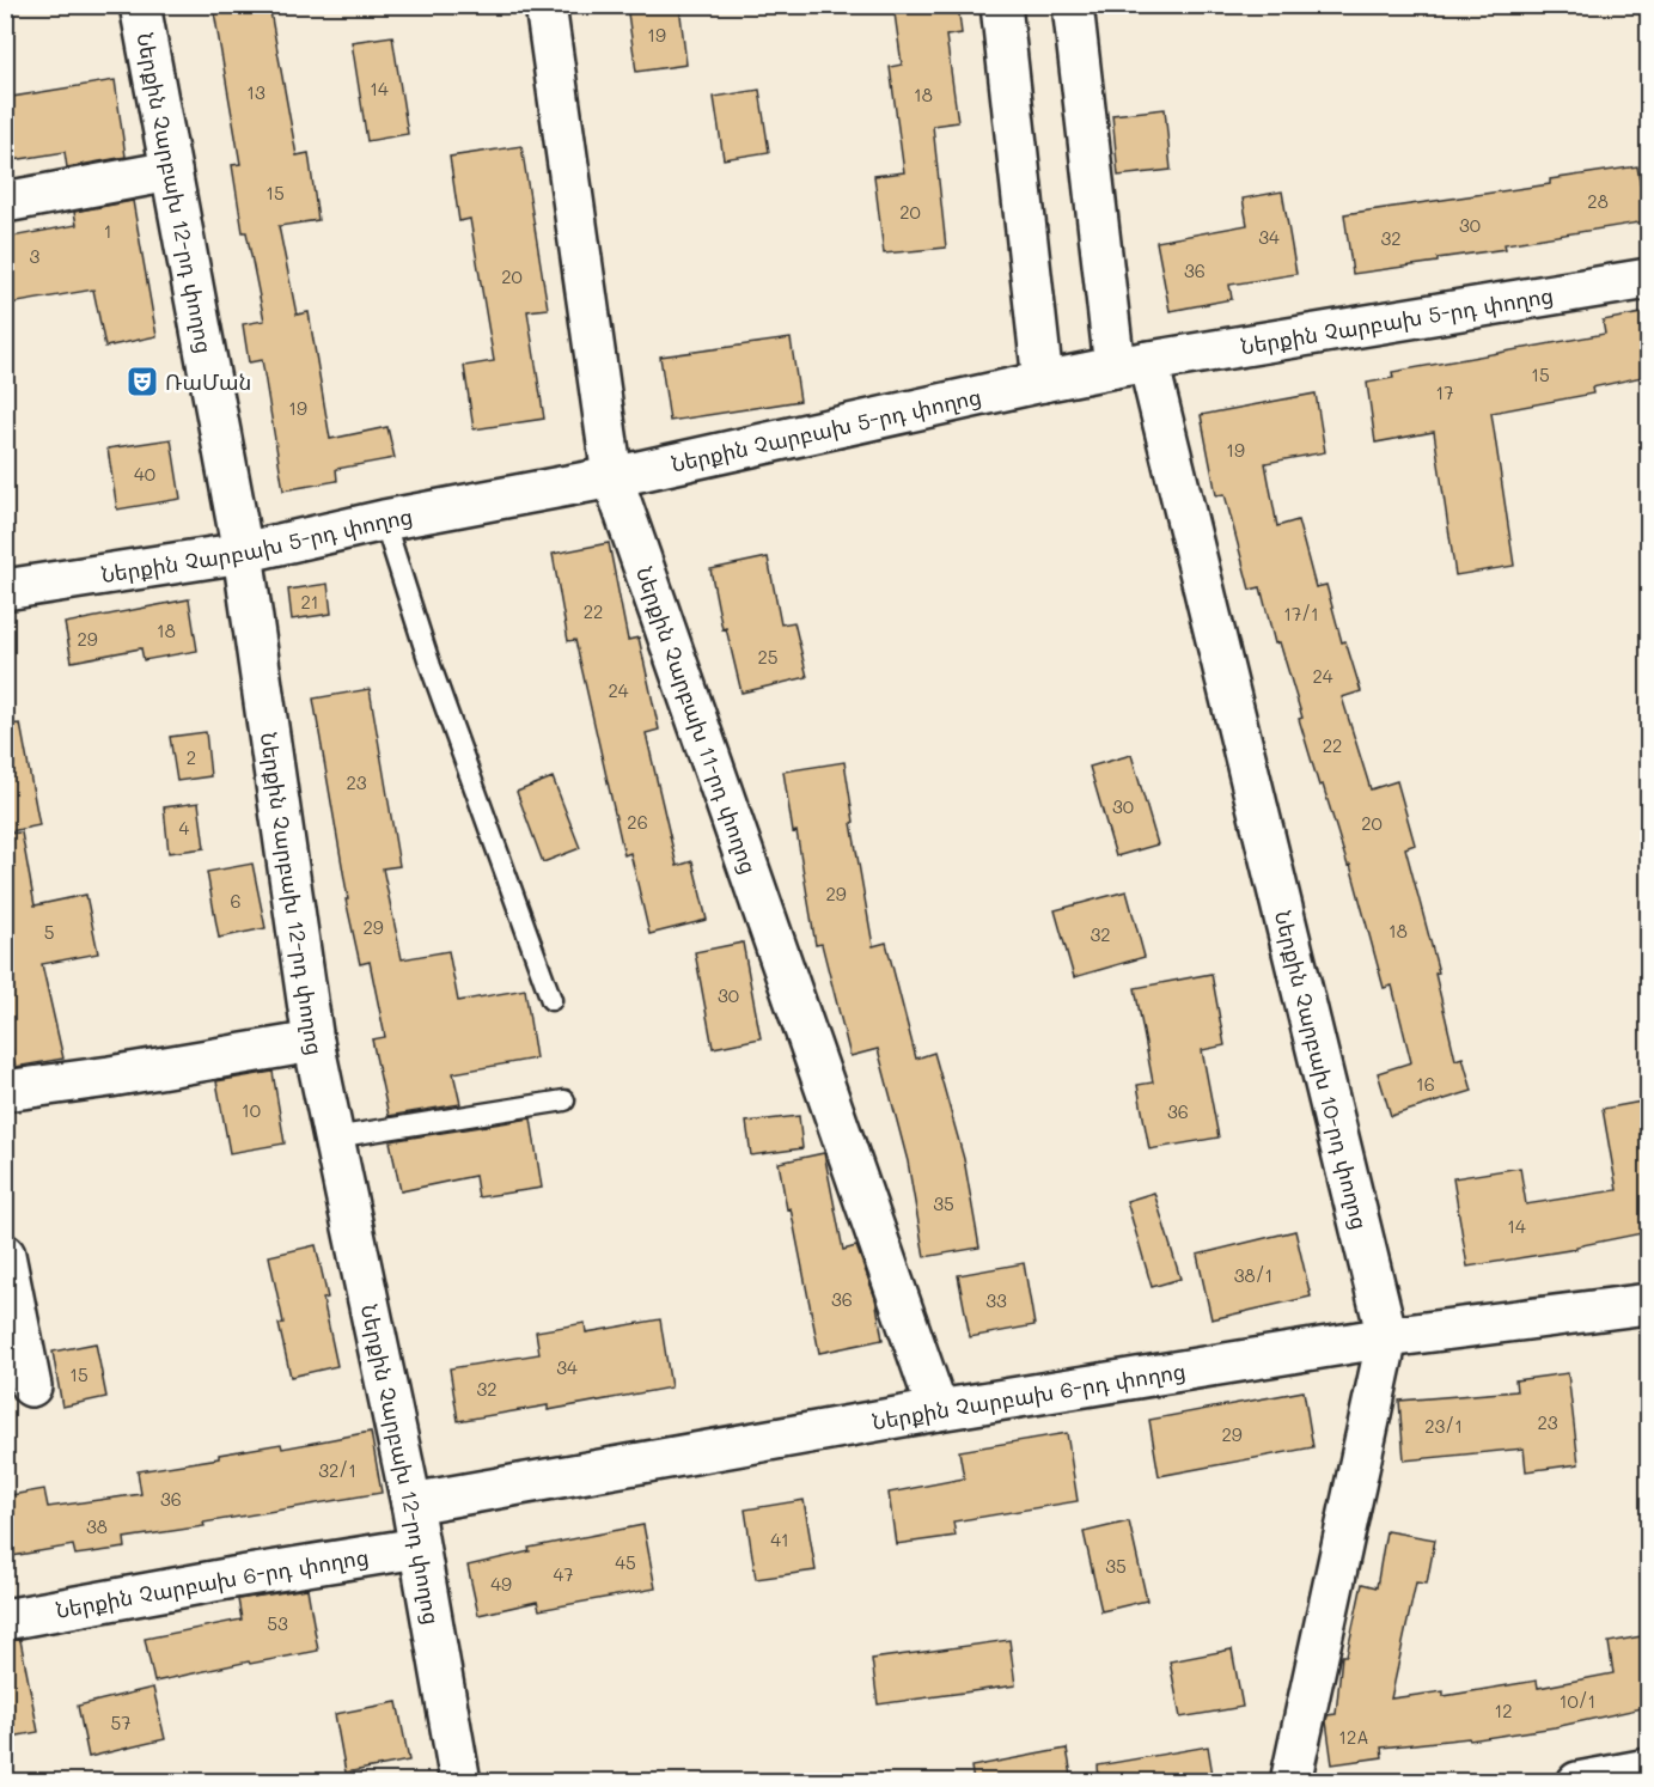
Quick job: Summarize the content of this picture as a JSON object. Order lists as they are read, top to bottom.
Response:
{
  "streets": {
    "street": [
      "Ներքին Չարբախ 12-րդ փողոց",
      "Ներքին Չարբախ 5-րդ փողոց",
      "Ներքին Չարբախ 11-րդ փողոց",
      "Ներքին Չարբախ 10-րդ փողոց",
      "Ներքին Չարբախ 6-րդ փողոց"
    ]
  },
  "crossings": [
    ["Ներքին Չարբախ 12-րդ փողոց", "Ներքին Չարբախ 5-րդ փողոց"],
    ["Ներքին Չարբախ 12-րդ փողոց", "Ներքին Չարբախ 6-րդ փողոց"],
    ["Ներքին Չարբախ 5-րդ փողոց", "Ներքին Չարբախ 11-րդ փողոց"],
    ["Ներքին Չարբախ 5-րդ փողոց", "Ներքին Չարբախ 10-րդ փողոց"],
    ["Ներքին Չարբախ 11-րդ փողոց", "Ներքին Չարբախ 6-րդ փողոց"],
    ["Ներքին Չարբախ 10-րդ փողոց", "Ներքին Չարբախ 6-րդ փողոց"]
  ],
  "places": {
    "theatre": ["ՌաՄան"]
  },
  "house_numbers": [
    "19",
    "14",
    "13",
    "18",
    "15",
    "28",
    "20",
    "30",
    "1",
    "34",
    "32",
    "3",
    "36",
    "20",
    "15",
    "17",
    "19",
    "19",
    "40",
    "21",
    "22",
    "17/1",
    "18",
    "29",
    "25",
    "24",
    "24",
    "22",
    "2",
    "23",
    "30",
    "26",
    "20",
    "4",
    "29",
    "6",
    "29",
    "18",
    "5",
    "32",
    "30",
    "16",
    "10",
    "36",
    "35",
    "14",
    "38/1",
    "36",
    "33",
    "34",
    "15",
    "32",
    "23",
    "23/1",
    "29",
    "32/1",
    "36",
    "38",
    "41",
    "45",
    "35",
    "47",
    "49",
    "53",
    "10/1",
    "12",
    "57",
    "12A"
  ]
}
